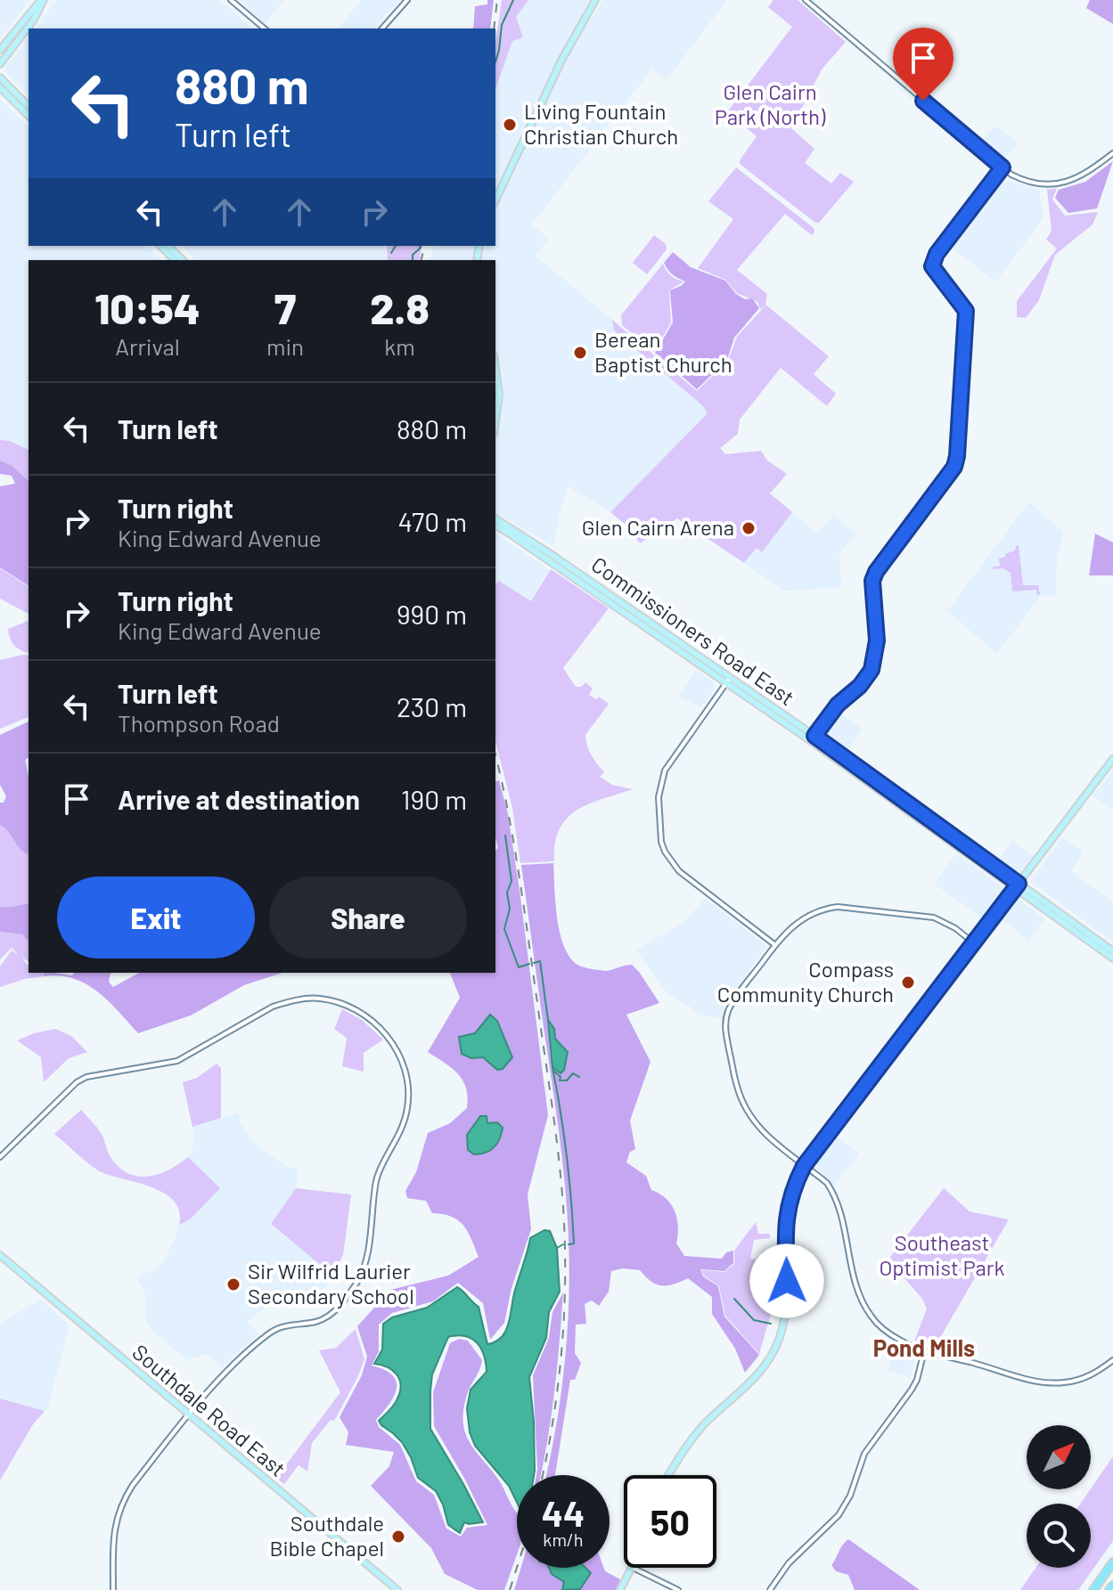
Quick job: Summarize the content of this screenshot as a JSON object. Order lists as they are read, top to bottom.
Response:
{
  "streets": {
    "main road": ["Commissioners Road East", "Southdale Road East"]
  },
  "districts": ["Pond Mills"],
  "parks": ["Glen Cairn Park (North)", "Southeast Optimist Park"],
  "places": [
    "Living Fountain Christian Church",
    "Berean Baptist Church",
    "Glen Cairn Arena",
    "Compass Community Church",
    "Sir Wilfrid Laurier Secondary School",
    "Southdale Bible Chapel"
  ],
  "north": "top right",
  "page": {
    "turn": ["880 m", "Turn left"],
    "eta": [
      "10:54",
      "Arrival",
      "7",
      "min",
      "2.8",
      "km"
    ],
    "list": [
      {
        "name": "Turn left",
        "value": "880 m"
      },
      {
        "name": "Turn right",
        "note": "King Edward Avenue",
        "value": "470 m"
      },
      {
        "name": "Turn right",
        "note": "King Edward Avenue",
        "value": "990 m"
      },
      {
        "name": "Turn left",
        "note": "Thompson Road",
        "value": "230 m"
      },
      {
        "name": "Arrive at destination",
        "value": "190 m"
      }
    ],
    "buttons": ["Exit", "Share"],
    "speed": "44 km/h",
    "limit": "50"
  }
}
